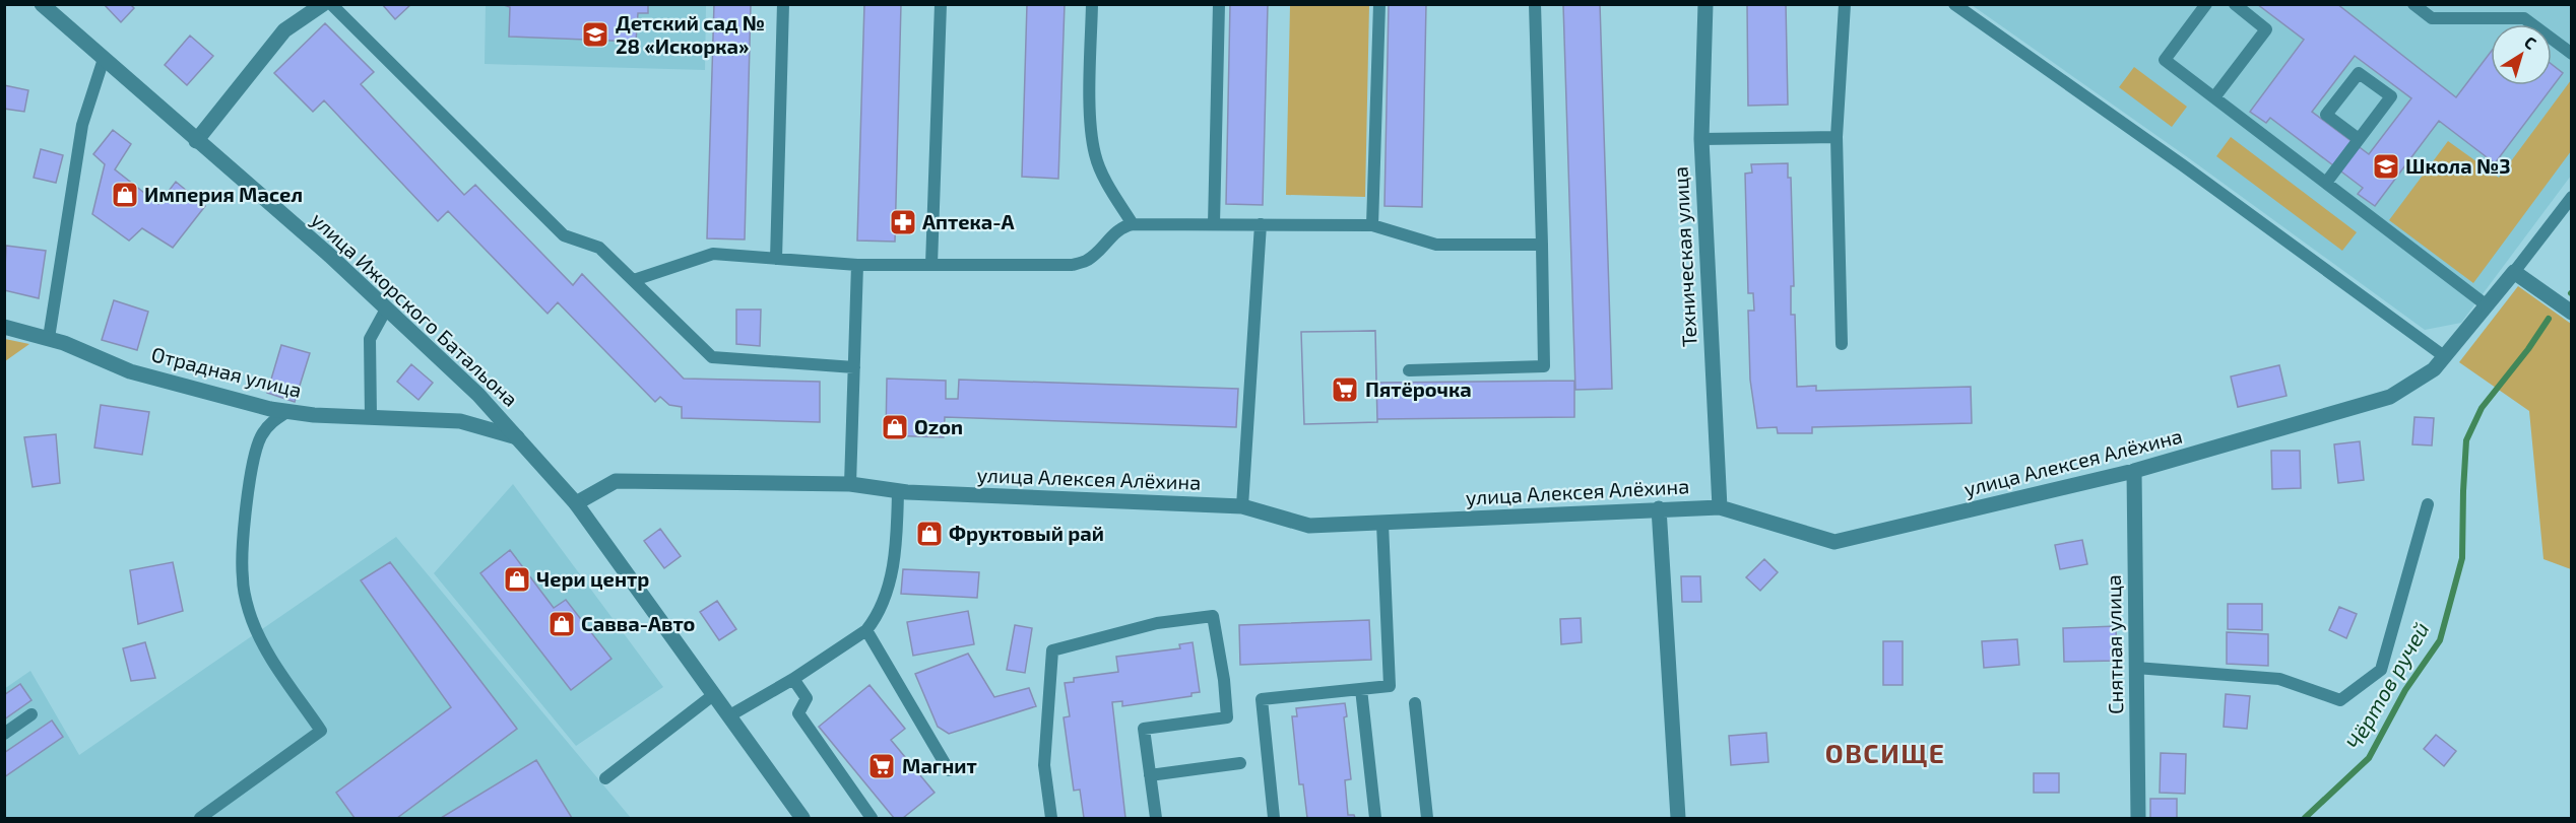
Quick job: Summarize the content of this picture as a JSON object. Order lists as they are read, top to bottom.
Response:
{
  "streets": {
    "street": [
      "Техническая улица",
      "улица Ижорского Батальона",
      "Отрадная улица",
      "улица Алексея Алёхина",
      "Снятная улица"
    ]
  },
  "crossings": [
    ["Техническая улица", "улица Алексея Алёхина"],
    ["улица Ижорского Батальона", "Отрадная улица"],
    ["улица Ижорского Батальона", "улица Алексея Алёхина"],
    ["улица Алексея Алёхина", "Снятная улица"]
  ],
  "districts": ["ОВСИЩЕ"],
  "water": ["Чёртов ручей"],
  "places": {
    "school or university": ["Детский сад № 28 «Искорка»", "Школа №3"],
    "shop": [
      "Империя Масел",
      "Ozon",
      "Фруктовый рай",
      "Чери центр",
      "Савва-Авто"
    ],
    "pharmacy": ["Аптека-А"],
    "supermarket": ["Пятёрочка", "Магнит"]
  },
  "north": "top right"
}
